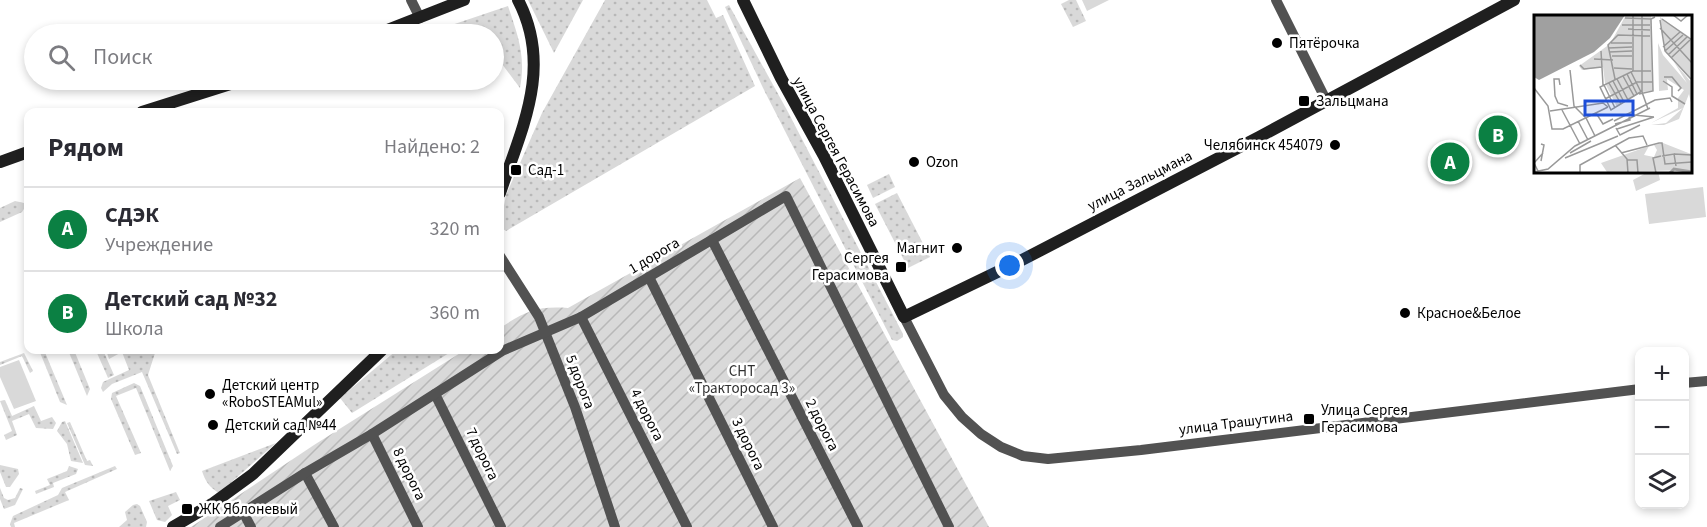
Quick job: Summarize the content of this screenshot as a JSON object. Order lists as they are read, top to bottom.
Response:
{
  "streets": {
    "street": [
      "улица Сергея Герасимова",
      "улица Зальцмана",
      "1 дорога",
      "5 дорога",
      "4 дорога",
      "улица Трашутина",
      "2 дорога",
      "3 дорога",
      "7 дорога",
      "8 дорога"
    ]
  },
  "crossings": [
    ["улица Сергея Герасимова", "улица Зальцмана"],
    ["улица Сергея Герасимова", "улица Трашутина"],
    ["улица Зальцмана", "улица Трашутина"],
    ["1 дорога", "5 дорога"],
    ["1 дорога", "4 дорога"],
    ["1 дорога", "2 дорога"],
    ["1 дорога", "3 дорога"],
    ["1 дорога", "7 дорога"],
    ["1 дорога", "8 дорога"]
  ],
  "parks": ["СНТ «Тракторосад 3»"],
  "places": {
    "other": [
      "Пятёрочка",
      "Челябинск 454079",
      "Ozon",
      "Магнит",
      "Красное&Белое",
      "Детский центр «RoboSTEAMul»",
      "Детский сад №44"
    ],
    "transit": [
      "Зальцмана",
      "Сад-1",
      "Сергея Герасимова",
      "Улица Сергея Герасимова",
      "ЖК Яблоневый"
    ]
  },
  "page": {
    "search": "Поиск",
    "heading": ["Рядом", "Найдено: 2"],
    "pins": ["B", "A"],
    "list": [
      {
        "mark": "A",
        "name": "СДЭК",
        "note": "Учреждение",
        "value": "320 m"
      },
      {
        "mark": "B",
        "name": "Детский сад №32",
        "note": "Школа",
        "value": "360 m"
      }
    ],
    "map_buttons": ["+", "−"]
  }
}
